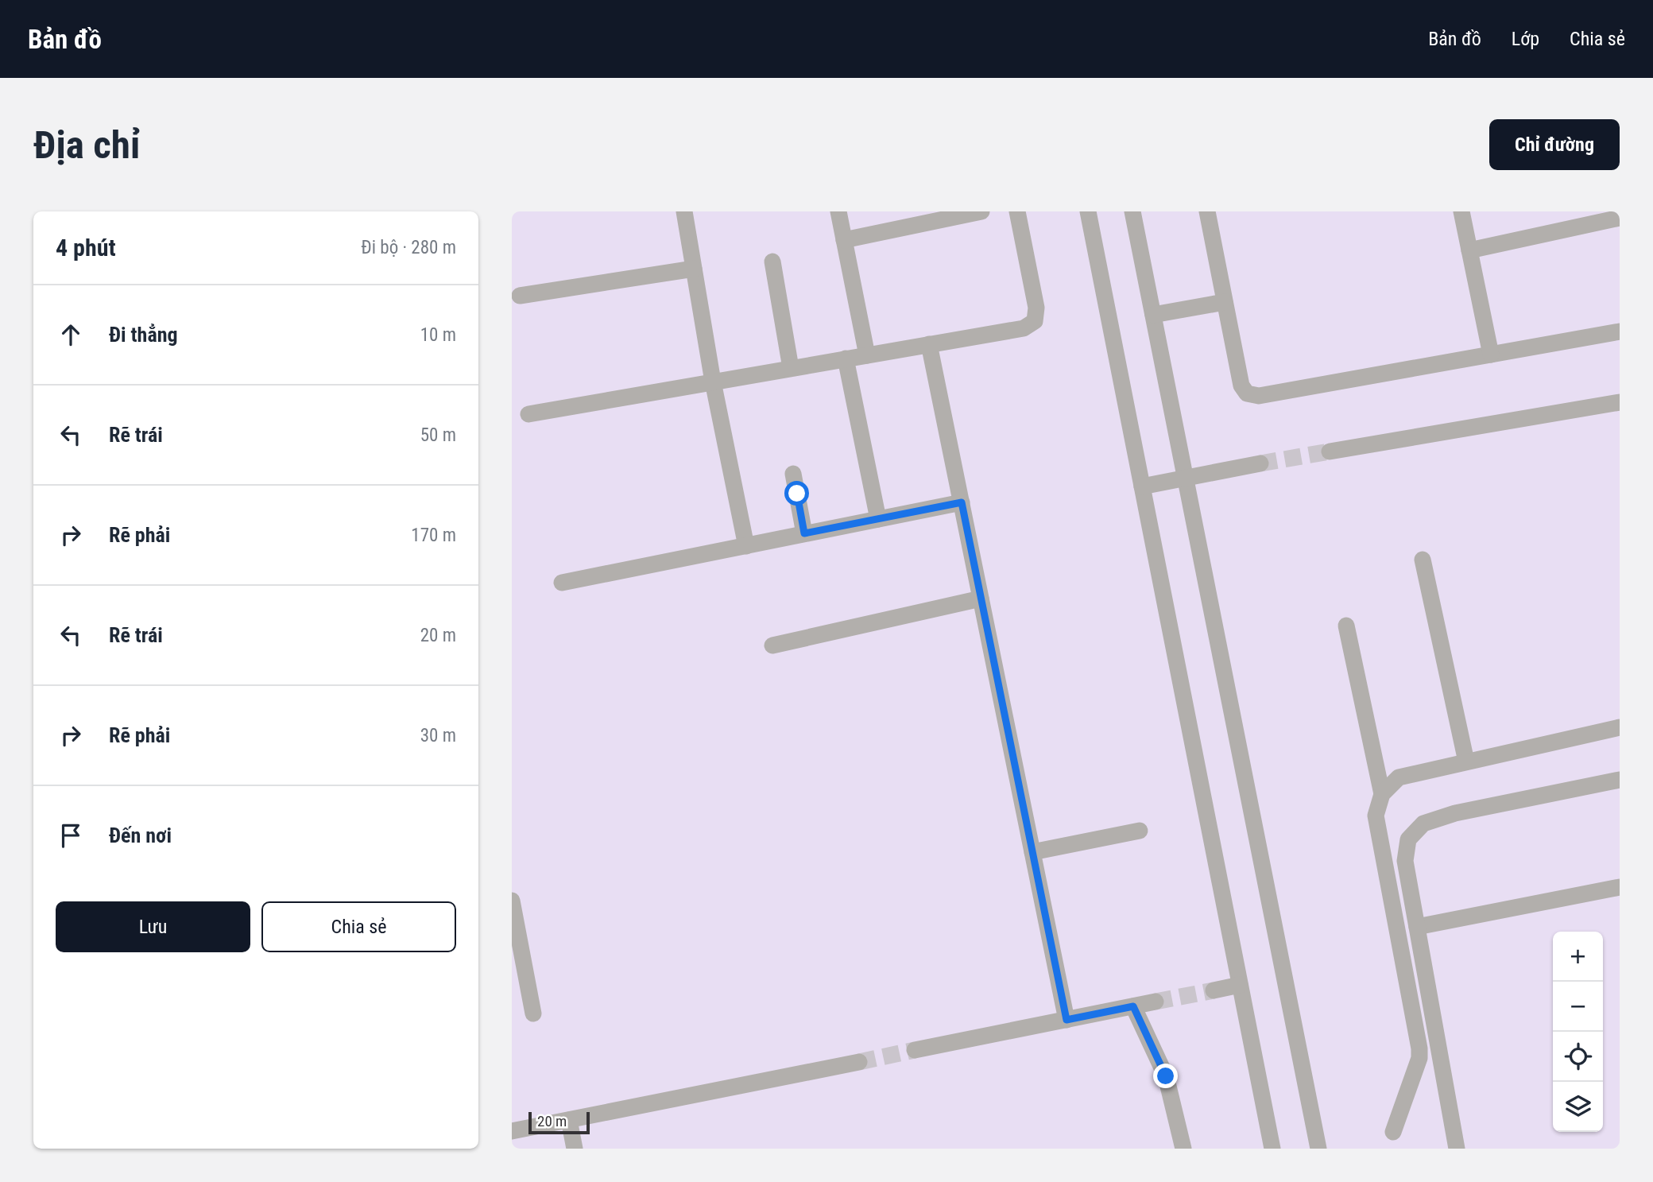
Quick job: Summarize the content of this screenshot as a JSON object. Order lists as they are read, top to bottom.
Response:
{
  "scale_bar": "20 m",
  "page": {
    "header": "Bản đồ",
    "nav": ["Bản đồ", "Lớp", "Chia sẻ"],
    "buttons": [
      "Chỉ đường",
      ["Lưu", "Chia sẻ"]
    ],
    "title": "Địa chỉ",
    "heading": ["4 phút", "Đi bộ · 280 m"],
    "list": [
      ["Đi thẳng", "10 m"],
      ["Rẽ trái", "50 m"],
      ["Rẽ phải", "170 m"],
      ["Rẽ trái", "20 m"],
      ["Rẽ phải", "30 m"],
      "Đến nơi"
    ],
    "map_buttons": ["+", "−"],
    "scale": "20 m"
  }
}
